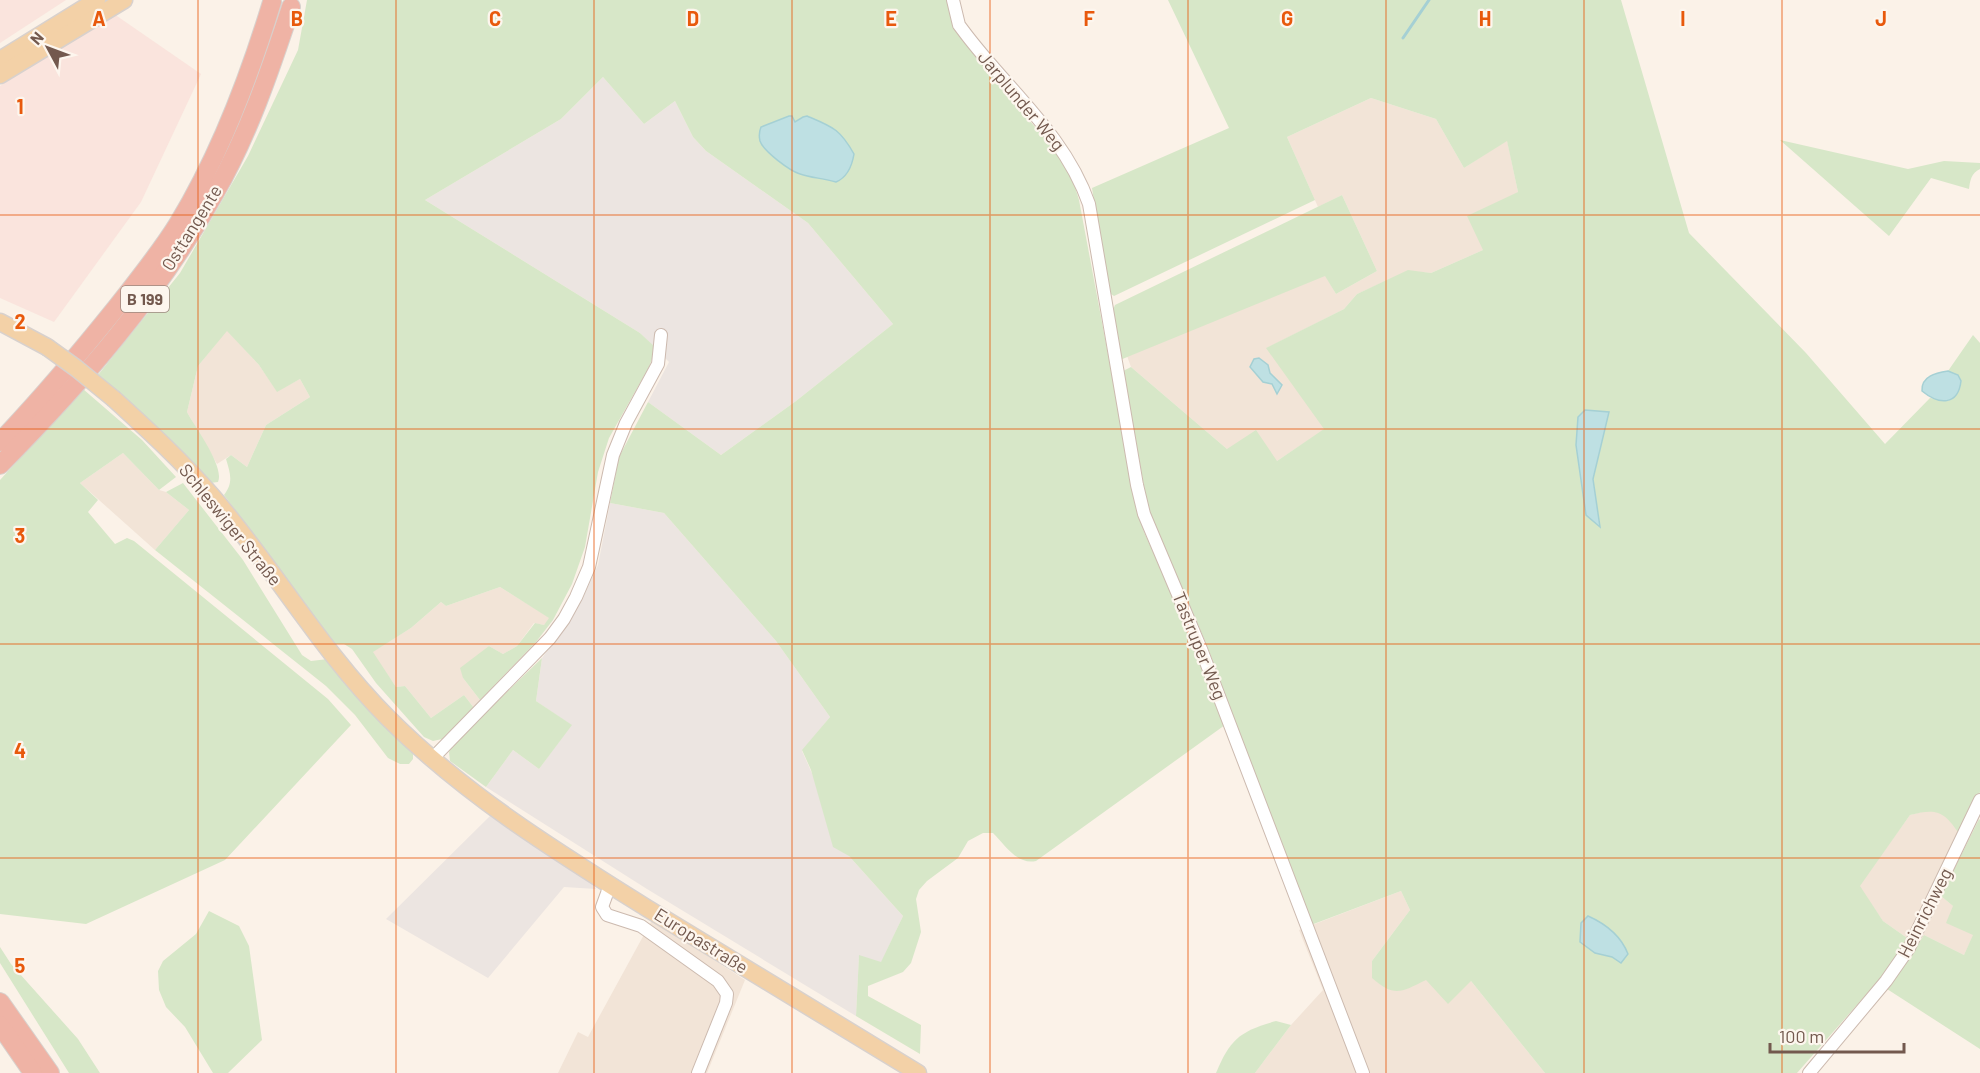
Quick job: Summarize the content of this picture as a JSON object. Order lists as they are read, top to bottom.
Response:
{
  "streets": {
    "highway": ["Osttangente", "B 199"],
    "main road": ["Schleswiger Straße", "Europastraße"],
    "street": ["Jarplunder Weg", "Tastruper Weg", "Heinrichweg"]
  },
  "crossings": [
    ["Jarplunder Weg", "Tastruper Weg"],
    ["Osttangente", "B 199"],
    ["Schleswiger Straße", "Europastraße"]
  ],
  "scale_bar": "100 m",
  "north": "top left",
  "grid": {
    "columns": [
      "A",
      "B",
      "C",
      "D",
      "E",
      "F",
      "G",
      "H",
      "I",
      "J"
    ],
    "rows": [
      "1",
      "2",
      "3",
      "4",
      "5"
    ]
  }
}
